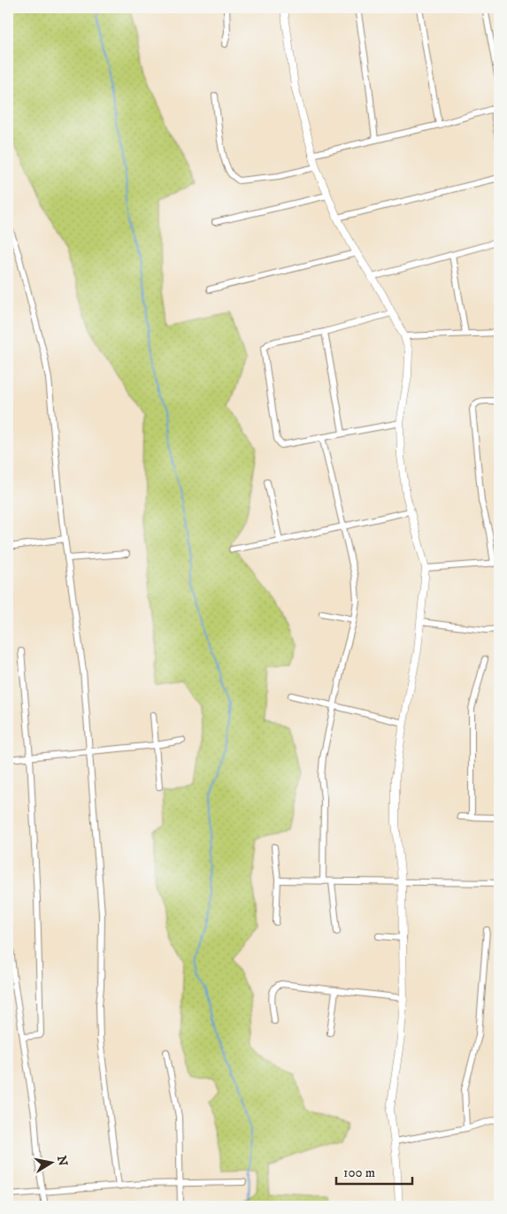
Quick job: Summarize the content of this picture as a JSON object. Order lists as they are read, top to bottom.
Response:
{
  "scale_bar": "100 m",
  "north": "right"
}
